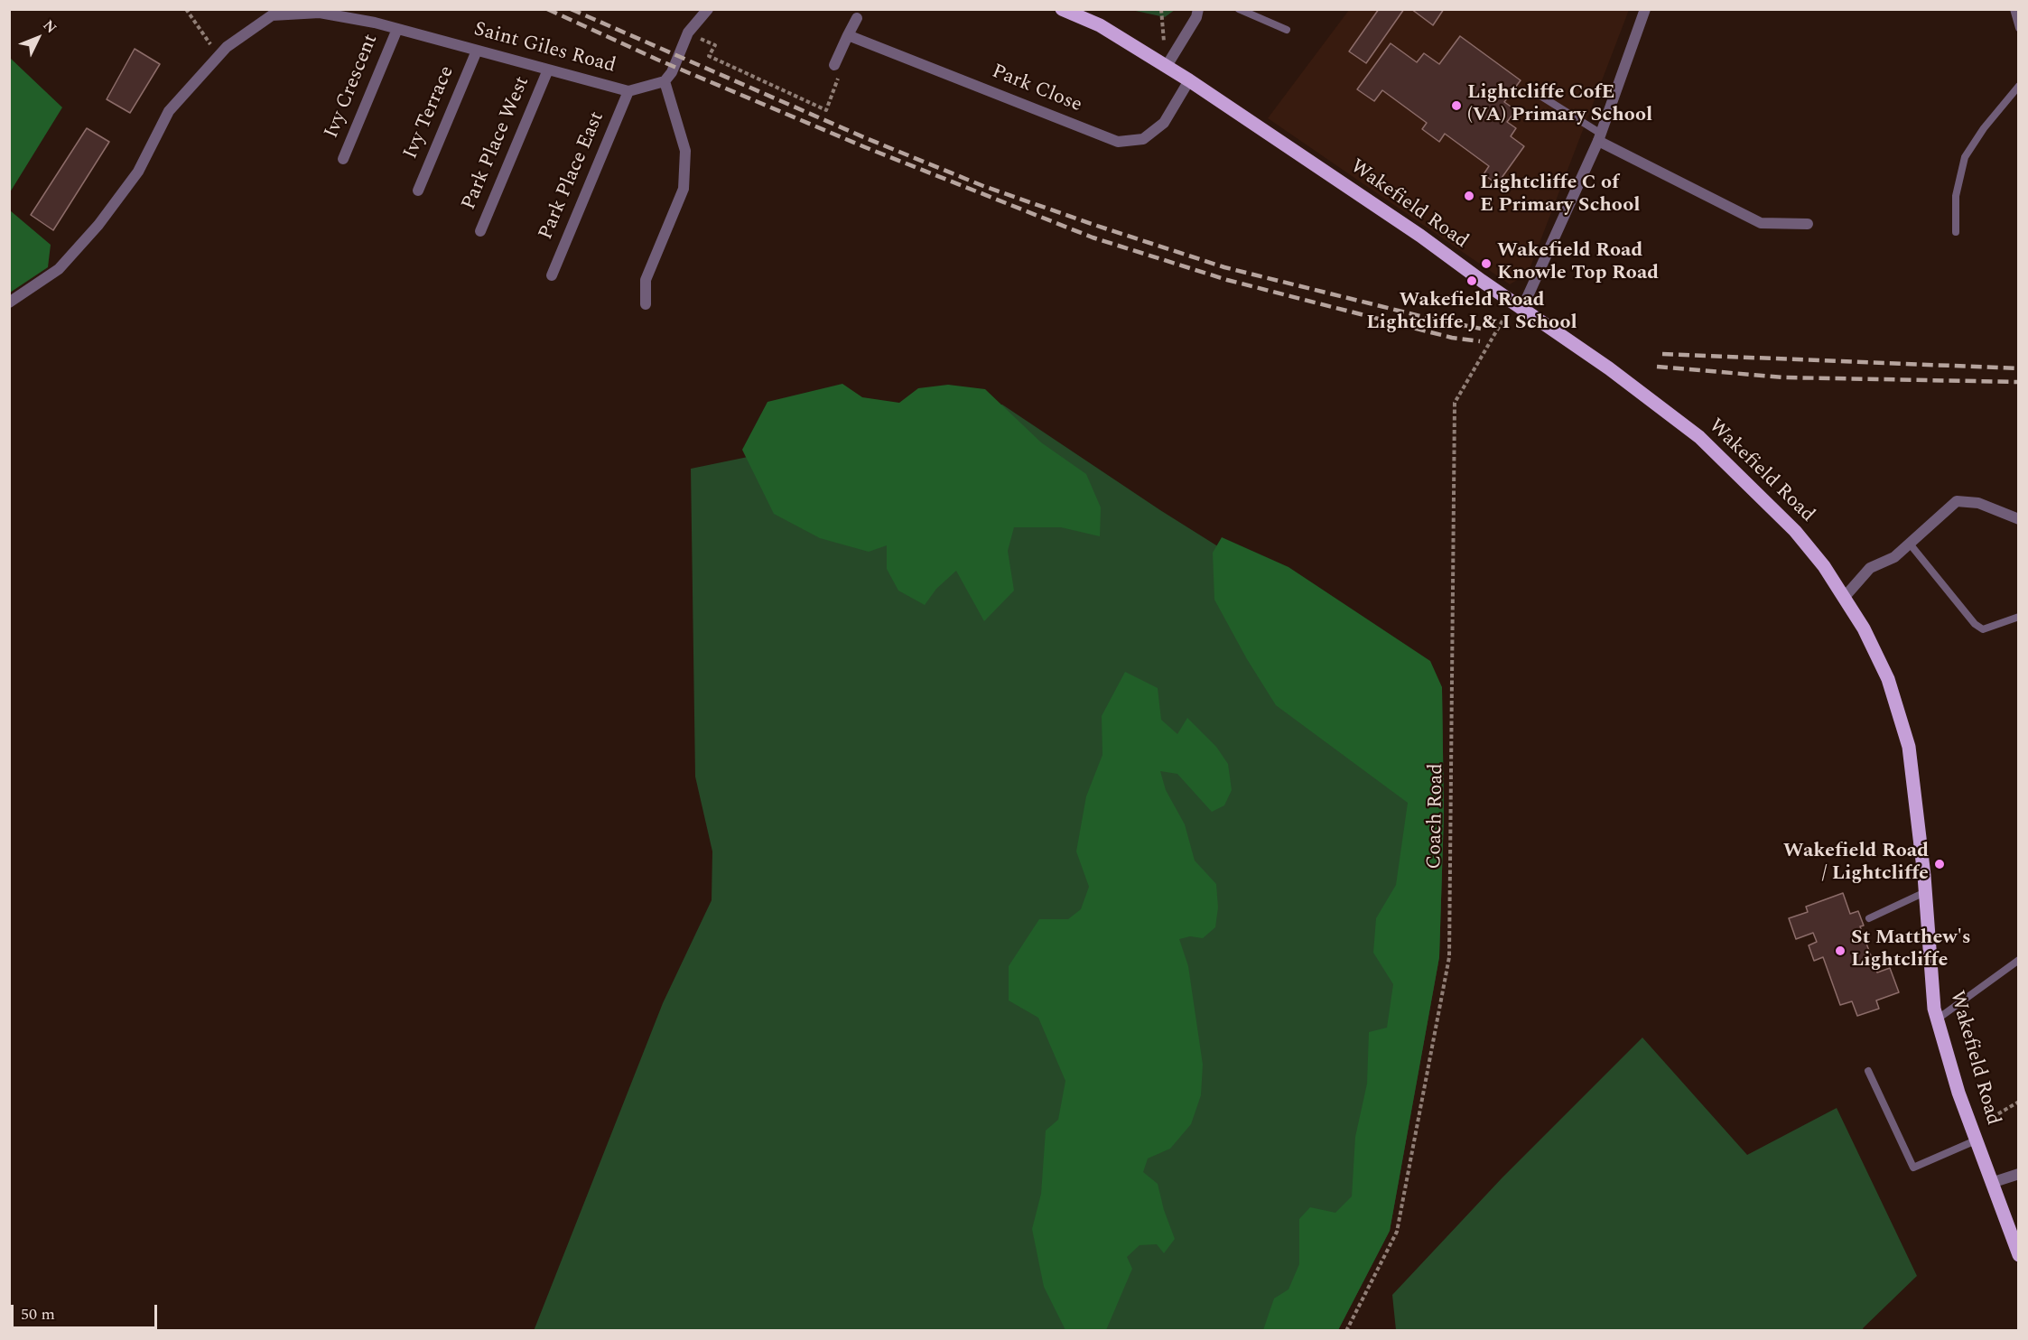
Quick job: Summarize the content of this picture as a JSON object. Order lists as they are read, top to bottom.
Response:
{
  "streets": {
    "main road": ["Wakefield Road"],
    "street": [
      "Saint Giles Road",
      "Ivy Crescent",
      "Park Close",
      "Ivy Terrace",
      "Park Place West",
      "Park Place East"
    ],
    "path": ["Coach Road"]
  },
  "crossings": [
    ["Saint Giles Road", "Ivy Crescent"],
    ["Saint Giles Road", "Ivy Terrace"],
    ["Saint Giles Road", "Park Place West"],
    ["Saint Giles Road", "Park Place East"],
    ["Park Close", "Wakefield Road"],
    ["Wakefield Road", "Coach Road"]
  ],
  "places": [
    "Lightcliffe CofE (VA) Primary School",
    "Lightcliffe C of E Primary School",
    "Wakefield Road Knowle Top Road",
    "Wakefield Road Lightcliffe J & I School",
    "Wakefield Road / Lightcliffe",
    "St Matthew's Lightcliffe"
  ],
  "scale_bar": "50 m",
  "north": "top right"
}
